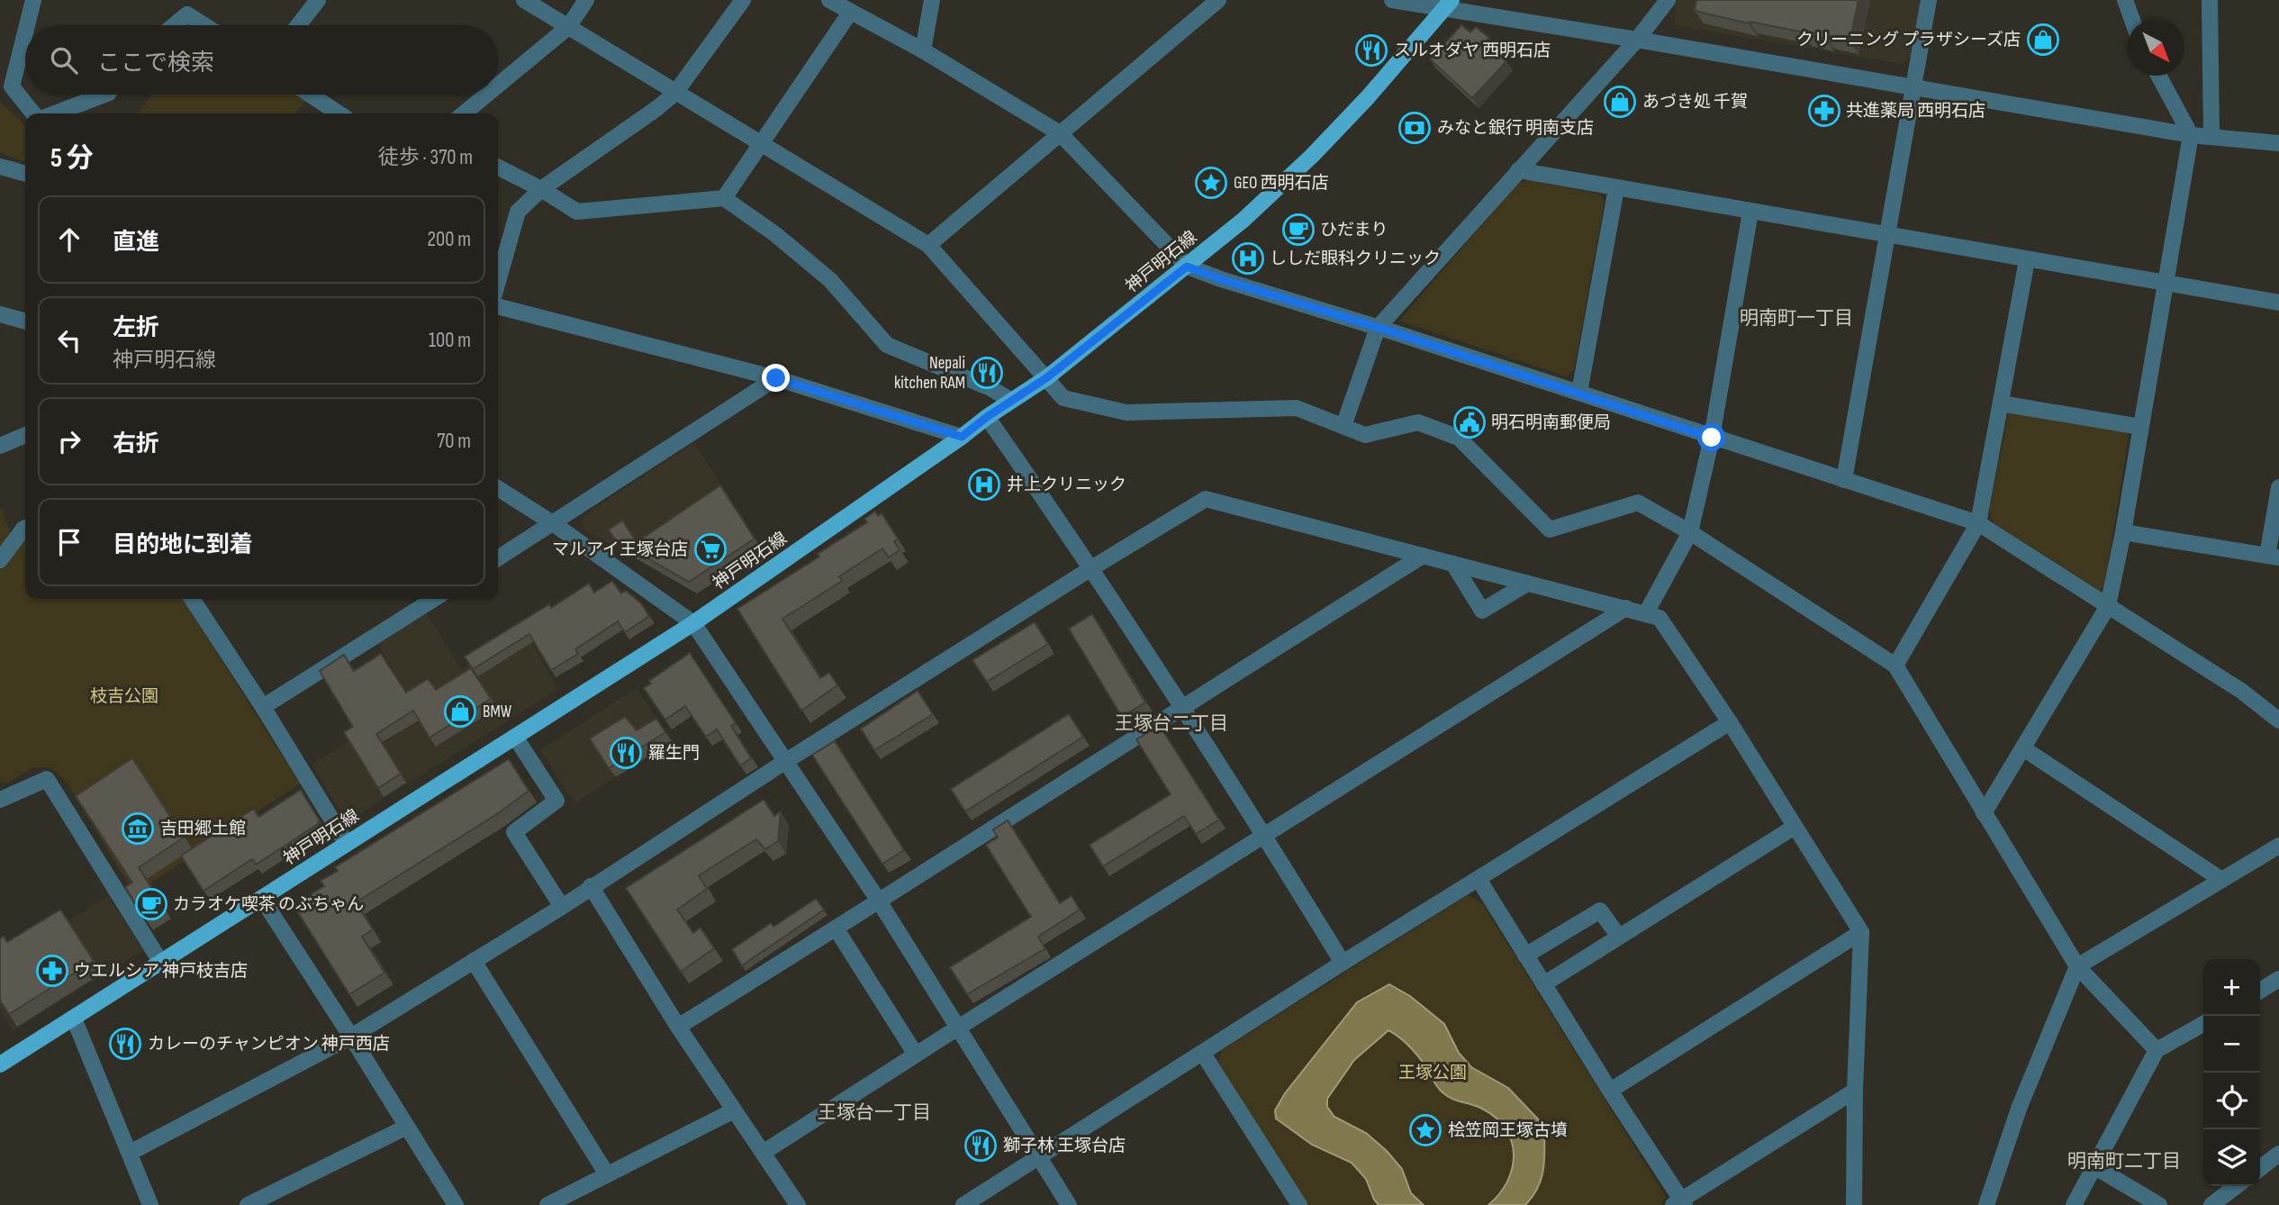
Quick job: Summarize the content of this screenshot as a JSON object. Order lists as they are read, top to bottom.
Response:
{
  "streets": {
    "main road": ["神戸明石線"]
  },
  "districts": [
    "明南町一丁目",
    "王塚台二丁目",
    "王塚台一丁目",
    "明南町二丁目"
  ],
  "parks": ["枝吉公園", "王塚公園"],
  "places": {
    "shop": ["クリーニング プラザシーズ店", "あづき処 千賀", "BMW"],
    "restaurant": [
      "スルオダヤ 西明石店",
      "Nepali kitchen RAM",
      "羅生門",
      "カレーのチャンピオン 神戸西店",
      "獅子林 王塚台店"
    ],
    "pharmacy": ["共進薬局 西明石店", "ウエルシア 神戸枝吉店"],
    "bank": ["みなと銀行 明南支店"],
    "place": ["GEO 西明石店", "桧笠岡王塚古墳"],
    "cafe": ["ひだまり", "カラオケ喫茶 のぶちゃん"],
    "hospital": ["ししだ眼科クリニック", "井上クリニック"],
    "public building": ["明石明南郵便局"],
    "supermarket": ["マルアイ王塚台店"],
    "museum": ["吉田郷土館"]
  },
  "north": "bottom right",
  "page": {
    "search": "ここで検索",
    "heading": ["5 分", "徒歩 · 370 m"],
    "list": [
      ["直進", "200 m"],
      ["左折", "神戸明石線", "100 m"],
      ["右折", "70 m"],
      "目的地に到着"
    ],
    "map_buttons": ["+", "−"]
  }
}
